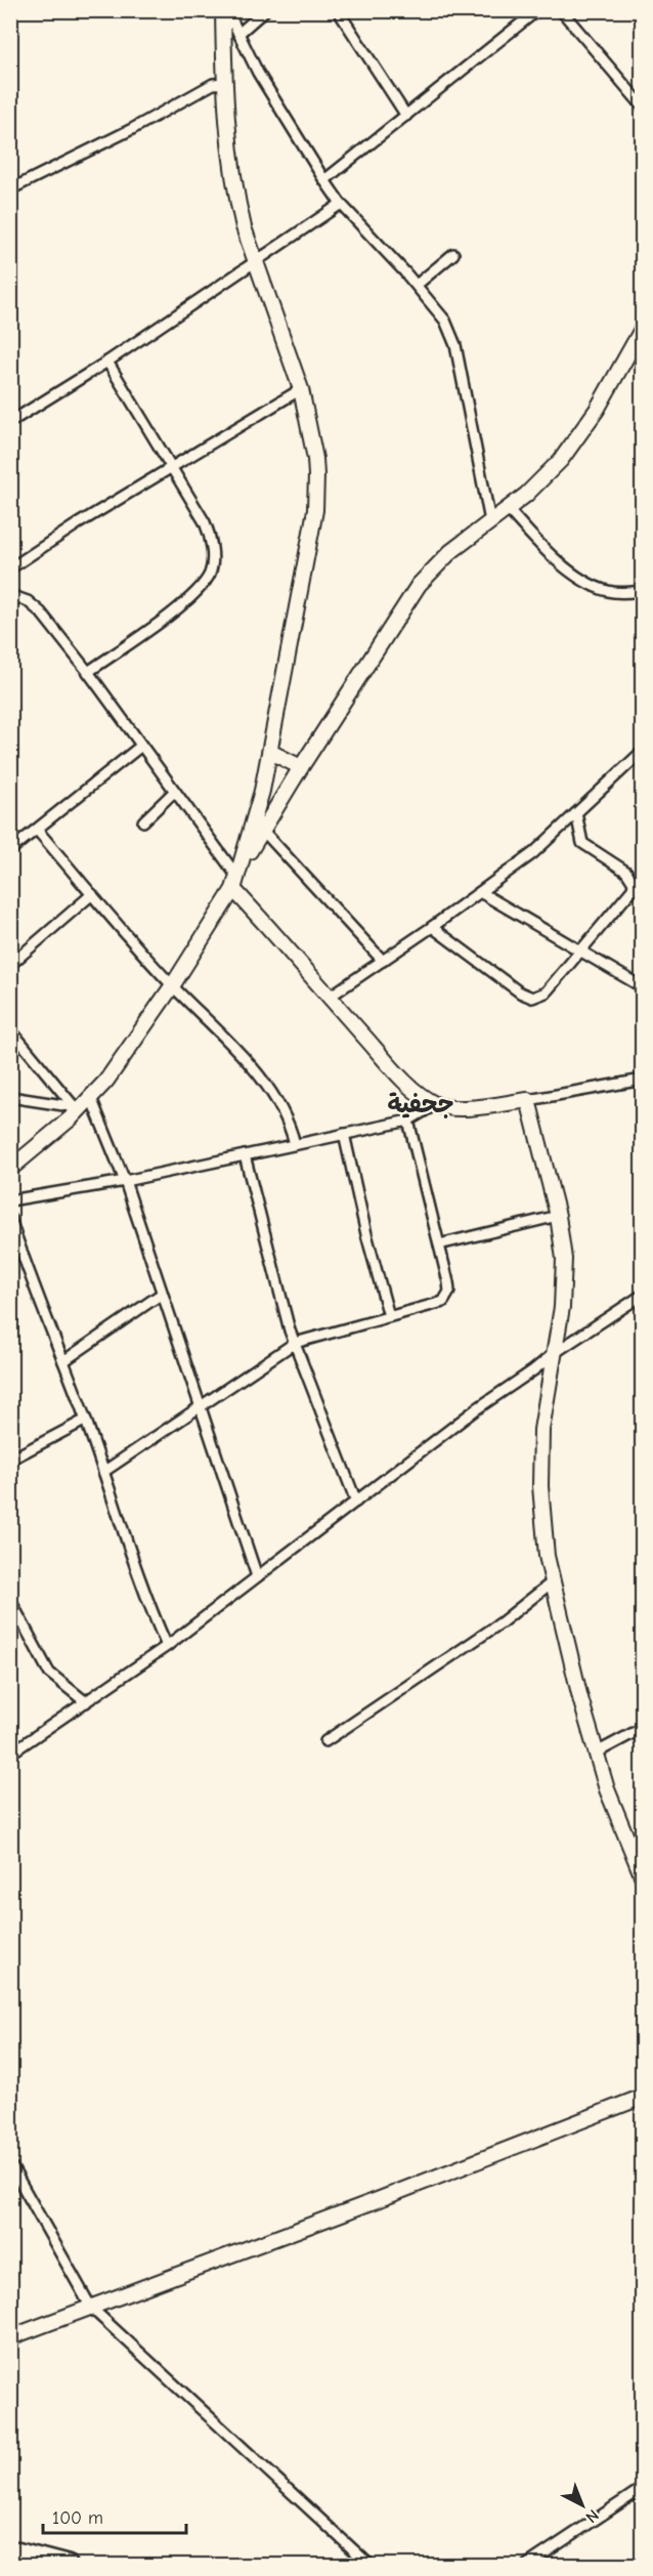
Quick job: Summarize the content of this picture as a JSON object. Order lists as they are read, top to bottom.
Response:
{
  "districts": ["جحفية"],
  "scale_bar": "100 m",
  "north": "bottom right"
}
